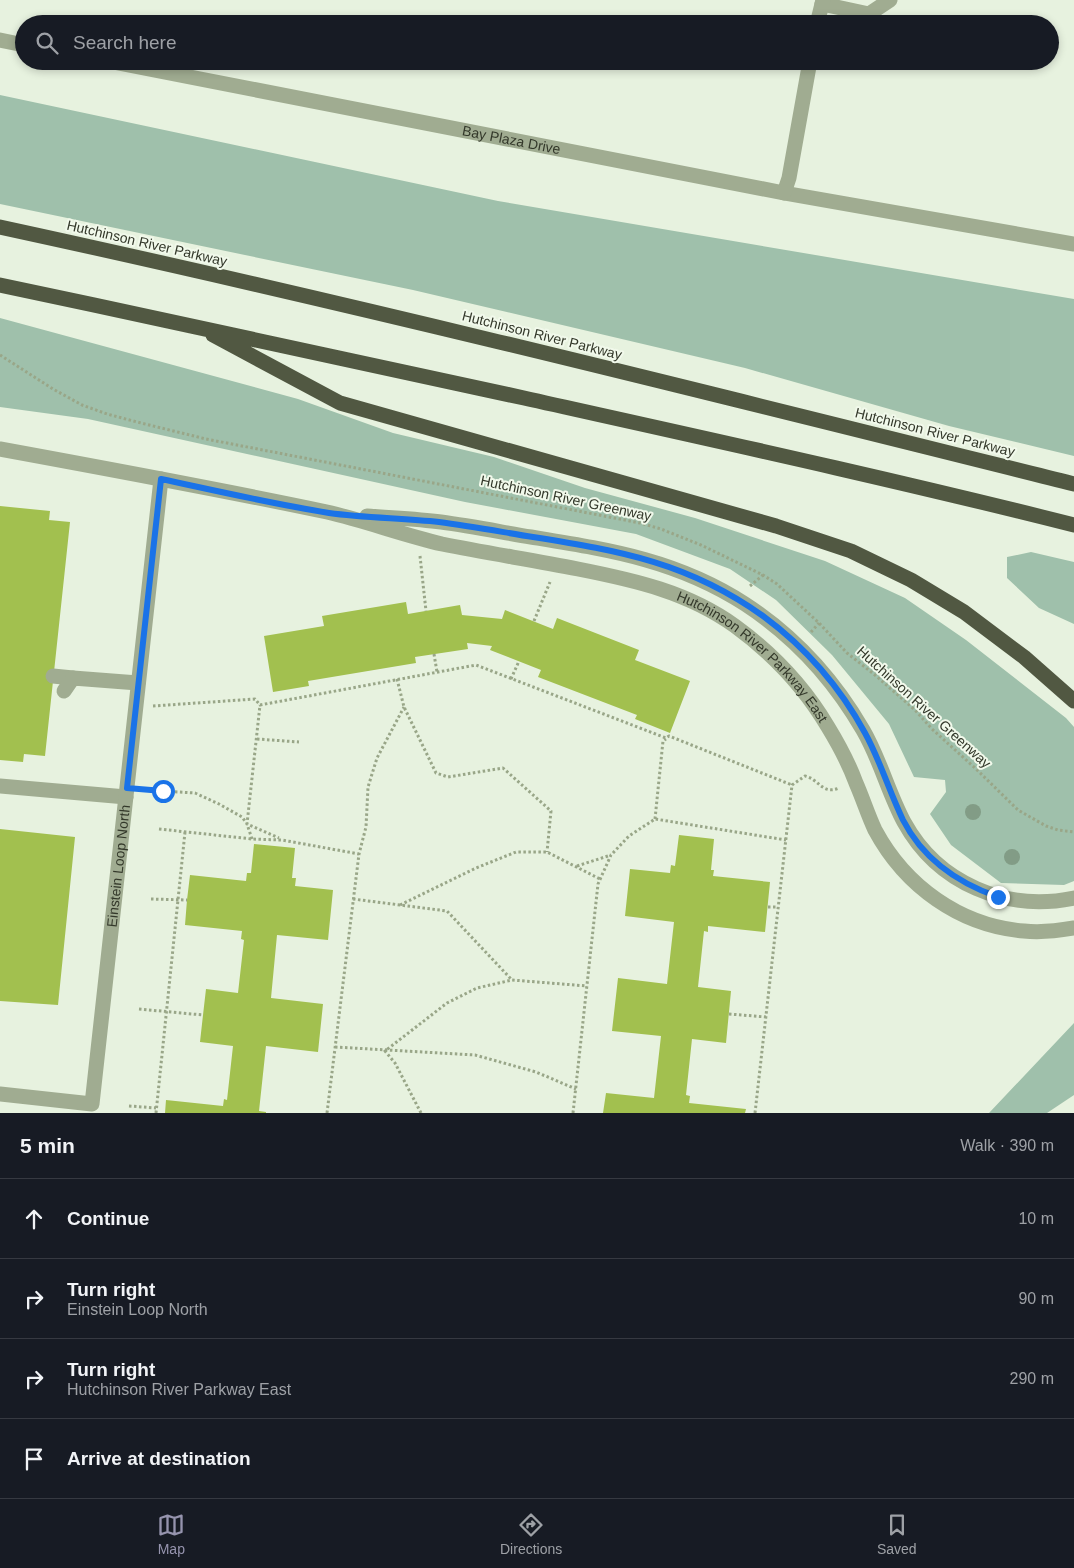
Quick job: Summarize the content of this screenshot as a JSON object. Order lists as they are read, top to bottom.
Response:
{
  "streets": {
    "highway": ["Hutchinson River Parkway"],
    "street": ["Bay Plaza Drive", "Hutchinson River Parkway East", "Einstein Loop North"],
    "path": ["Hutchinson River Greenway"]
  },
  "crossings": [
    ["Hutchinson River Parkway East", "Einstein Loop North"]
  ],
  "page": {
    "search": "Search here",
    "heading": ["5 min", "Walk · 390 m"],
    "list": [
      ["Continue", "10 m"],
      ["Turn right", "Einstein Loop North", "90 m"],
      ["Turn right", "Hutchinson River Parkway East", "290 m"],
      "Arrive at destination"
    ],
    "nav": ["Map", "Directions", "Saved"]
  }
}
